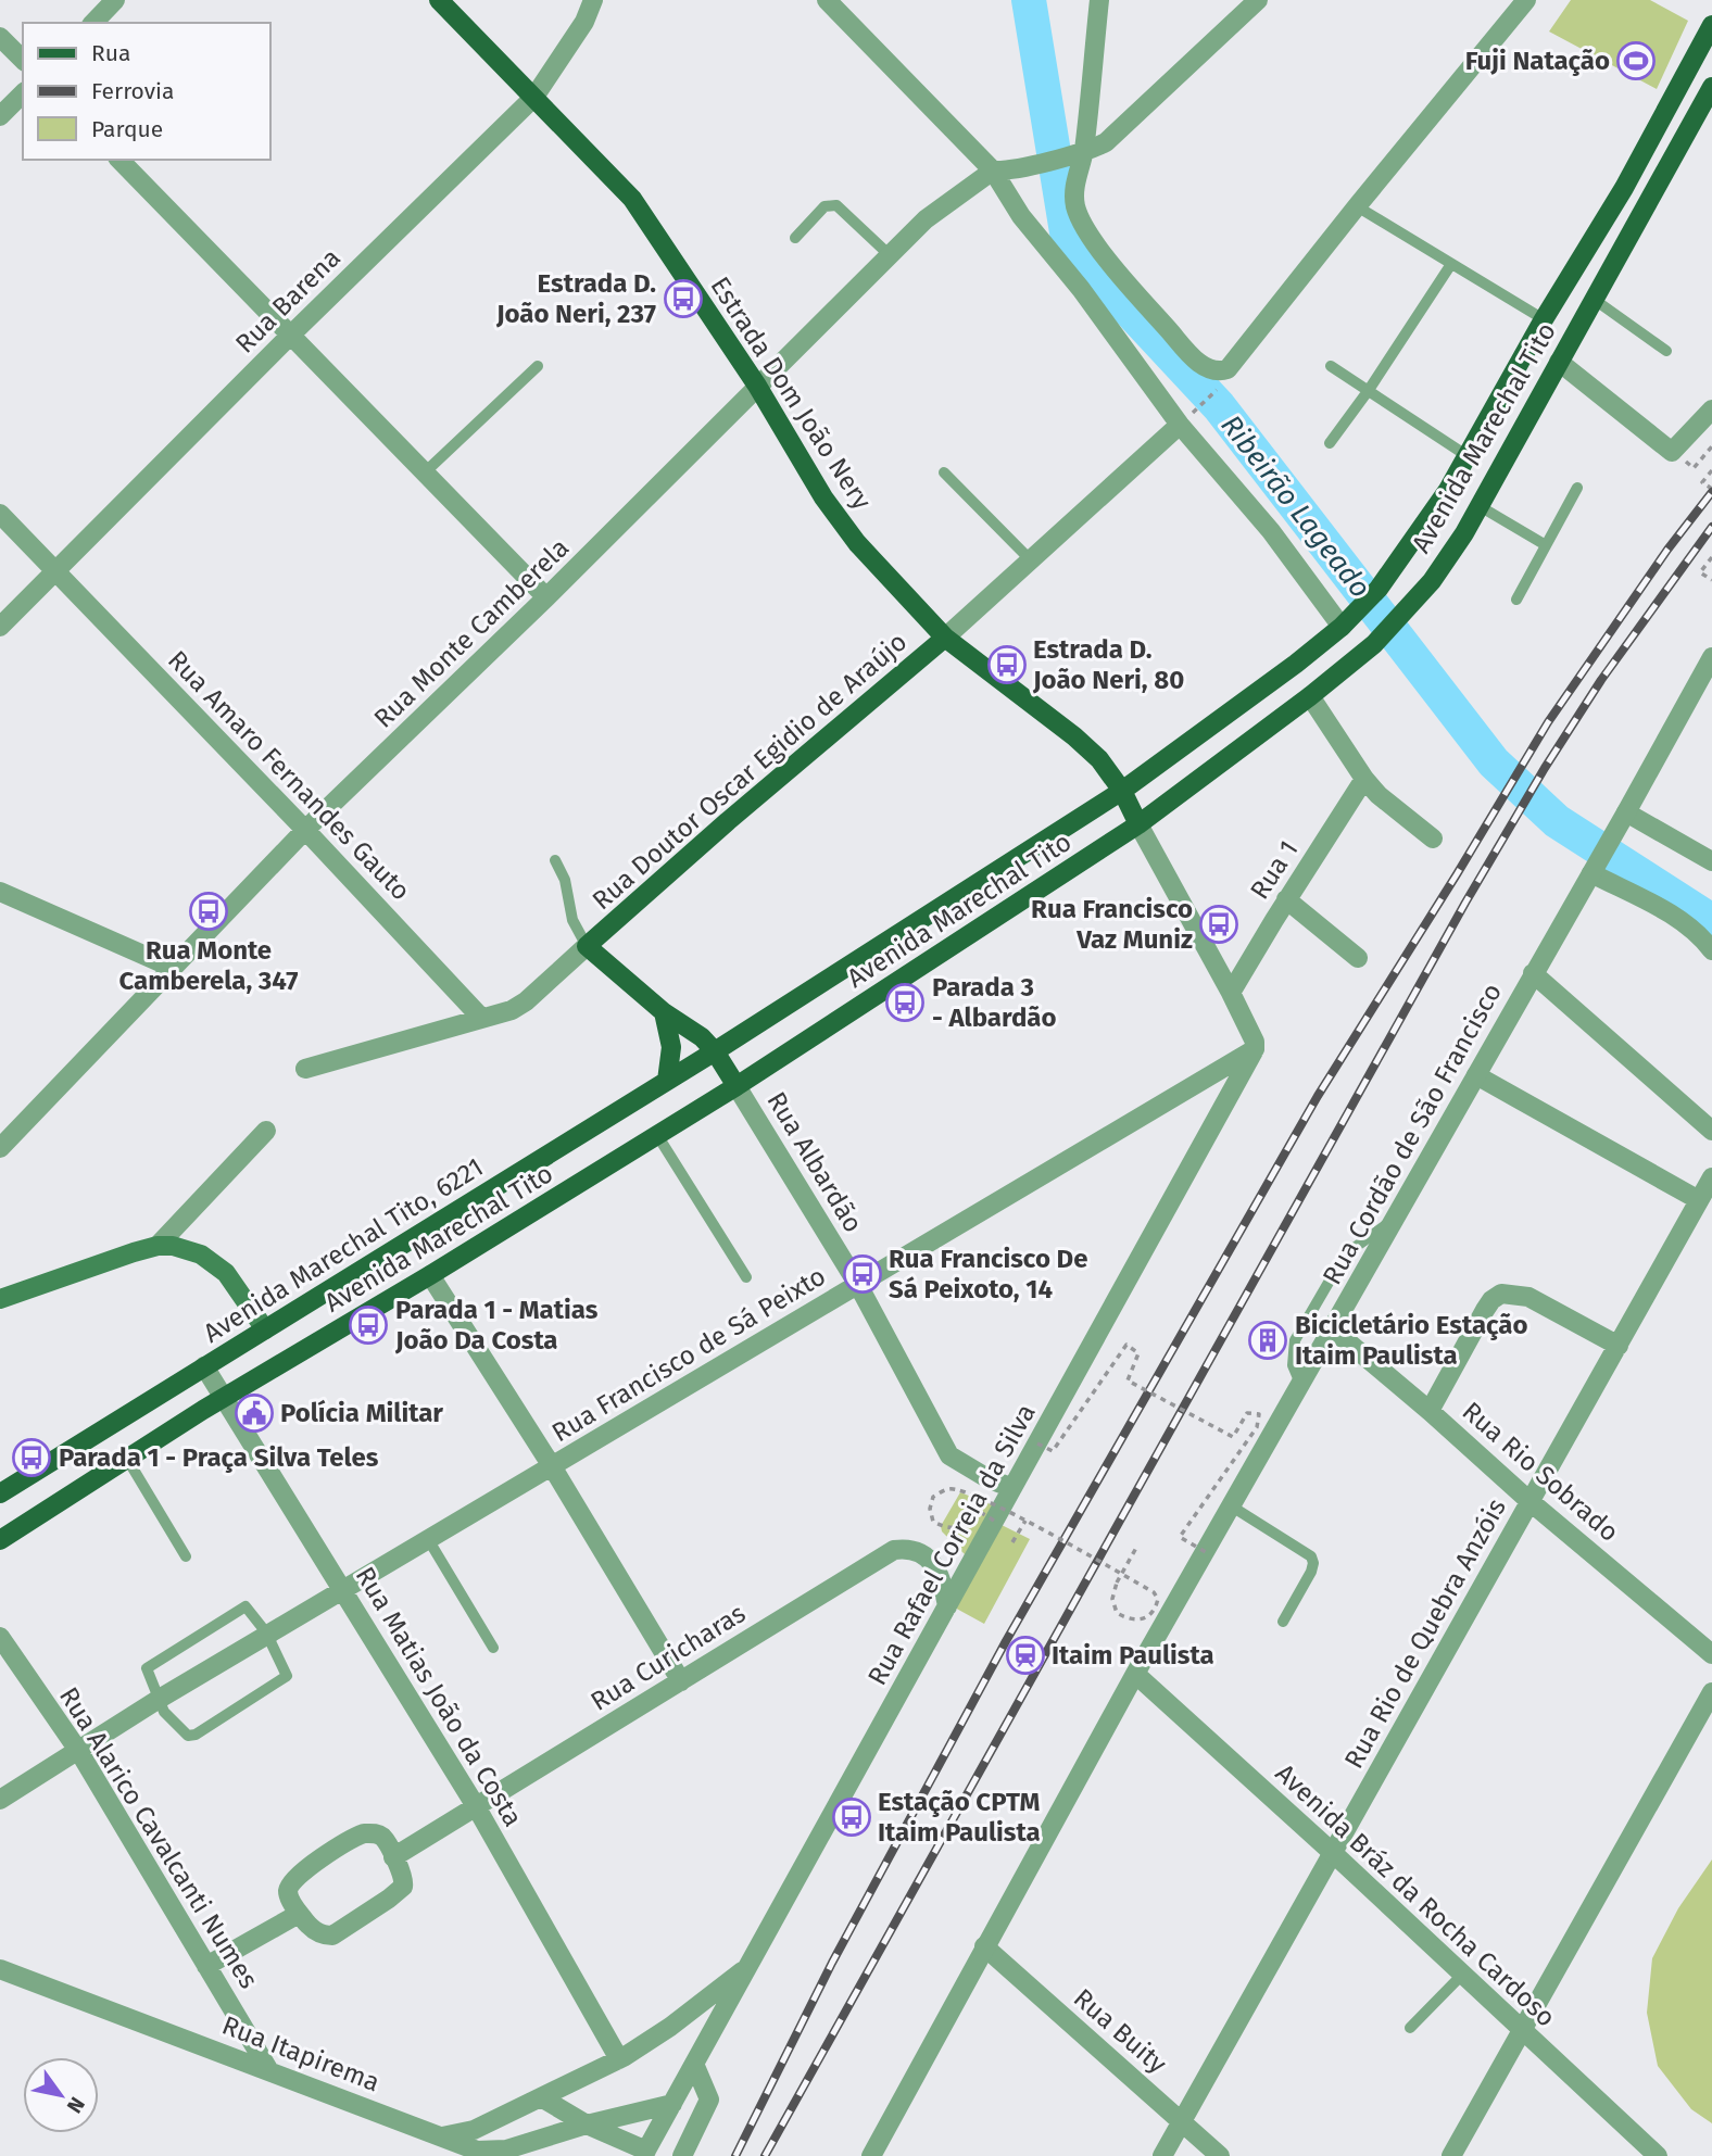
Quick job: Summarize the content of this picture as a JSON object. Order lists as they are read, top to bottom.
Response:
{
  "streets": {
    "main road": [
      "Estrada Dom João Nery",
      "Avenida Marechal Tito",
      "Rua Doutor Oscar Egidio de Araújo",
      "Rua Albardão",
      "Avenida Marechal Tito, 6221"
    ],
    "street": [
      "Rua Barena",
      "Rua Monte Camberela",
      "Rua Amaro Fernandes Gauto",
      "Rua 1",
      "Rua Cordão de São Francisco",
      "Rua Francisco de Sá Peixto",
      "Rua Rio Sobrado",
      "Rua Rafael Correia da Silva",
      "Rua Rio de Quebra Anzóis",
      "Rua Curicharas",
      "Rua Matias João da Costa",
      "Rua Alarico Cavalcanti Numes",
      "Avenida Bráz da Rocha Cardoso",
      "Rua Buity",
      "Rua Itapirema"
    ]
  },
  "crossings": [
    ["Rua Barena", "Estrada Dom João Nery"],
    ["Rua Barena", "Rua Amaro Fernandes Gauto"],
    ["Estrada Dom João Nery", "Avenida Marechal Tito"],
    ["Estrada Dom João Nery", "Rua Monte Camberela"],
    ["Estrada Dom João Nery", "Rua Doutor Oscar Egidio de Araújo"],
    ["Avenida Marechal Tito", "Rua Albardão"],
    ["Avenida Marechal Tito", "Avenida Marechal Tito, 6221"],
    ["Avenida Marechal Tito", "Rua Matias João da Costa"],
    ["Rua Monte Camberela", "Rua Amaro Fernandes Gauto"],
    ["Rua Doutor Oscar Egidio de Araújo", "Rua Amaro Fernandes Gauto"],
    ["Rua Doutor Oscar Egidio de Araújo", "Rua Albardão"],
    ["Rua Cordão de São Francisco", "Rua Rio Sobrado"],
    ["Rua Cordão de São Francisco", "Avenida Bráz da Rocha Cardoso"],
    ["Rua Cordão de São Francisco", "Rua Buity"],
    ["Rua Albardão", "Avenida Marechal Tito, 6221"],
    ["Rua Albardão", "Rua Francisco de Sá Peixto"],
    ["Rua Albardão", "Rua Rafael Correia da Silva"],
    ["Avenida Marechal Tito, 6221", "Rua Matias João da Costa"],
    ["Rua Francisco de Sá Peixto", "Rua Rafael Correia da Silva"],
    ["Rua Francisco de Sá Peixto", "Rua Matias João da Costa"],
    ["Rua Francisco de Sá Peixto", "Rua Alarico Cavalcanti Numes"],
    ["Rua Rio Sobrado", "Rua Rio de Quebra Anzóis"],
    ["Rua Rafael Correia da Silva", "Rua Curicharas"],
    ["Rua Rafael Correia da Silva", "Rua Itapirema"],
    ["Rua Rio de Quebra Anzóis", "Avenida Bráz da Rocha Cardoso"],
    ["Rua Rio de Quebra Anzóis", "Rua Buity"],
    ["Rua Curicharas", "Rua Matias João da Costa"],
    ["Rua Alarico Cavalcanti Numes", "Rua Itapirema"]
  ],
  "water": ["Ribeirão Lageado"],
  "places": {
    "sports": ["Fuji Natação"],
    "bus stop": [
      "Estrada D. João Neri, 237",
      "Estrada D. João Neri, 80",
      "Rua Monte Camberela, 347",
      "Rua Francisco Vaz Muniz",
      "Parada 3 - Albardão",
      "Rua Francisco De Sá Peixoto, 14",
      "Parada 1 - Matias João Da Costa",
      "Parada 1 - Praça Silva Teles",
      "Estação CPTM Itaim Paulista"
    ],
    "building": ["Bicicletário Estação Itaim Paulista"],
    "public building": ["Polícia Militar"],
    "station": ["Itaim Paulista"]
  },
  "legend": ["Rua", "Ferrovia", "Parque"],
  "north": "bottom right"
}
